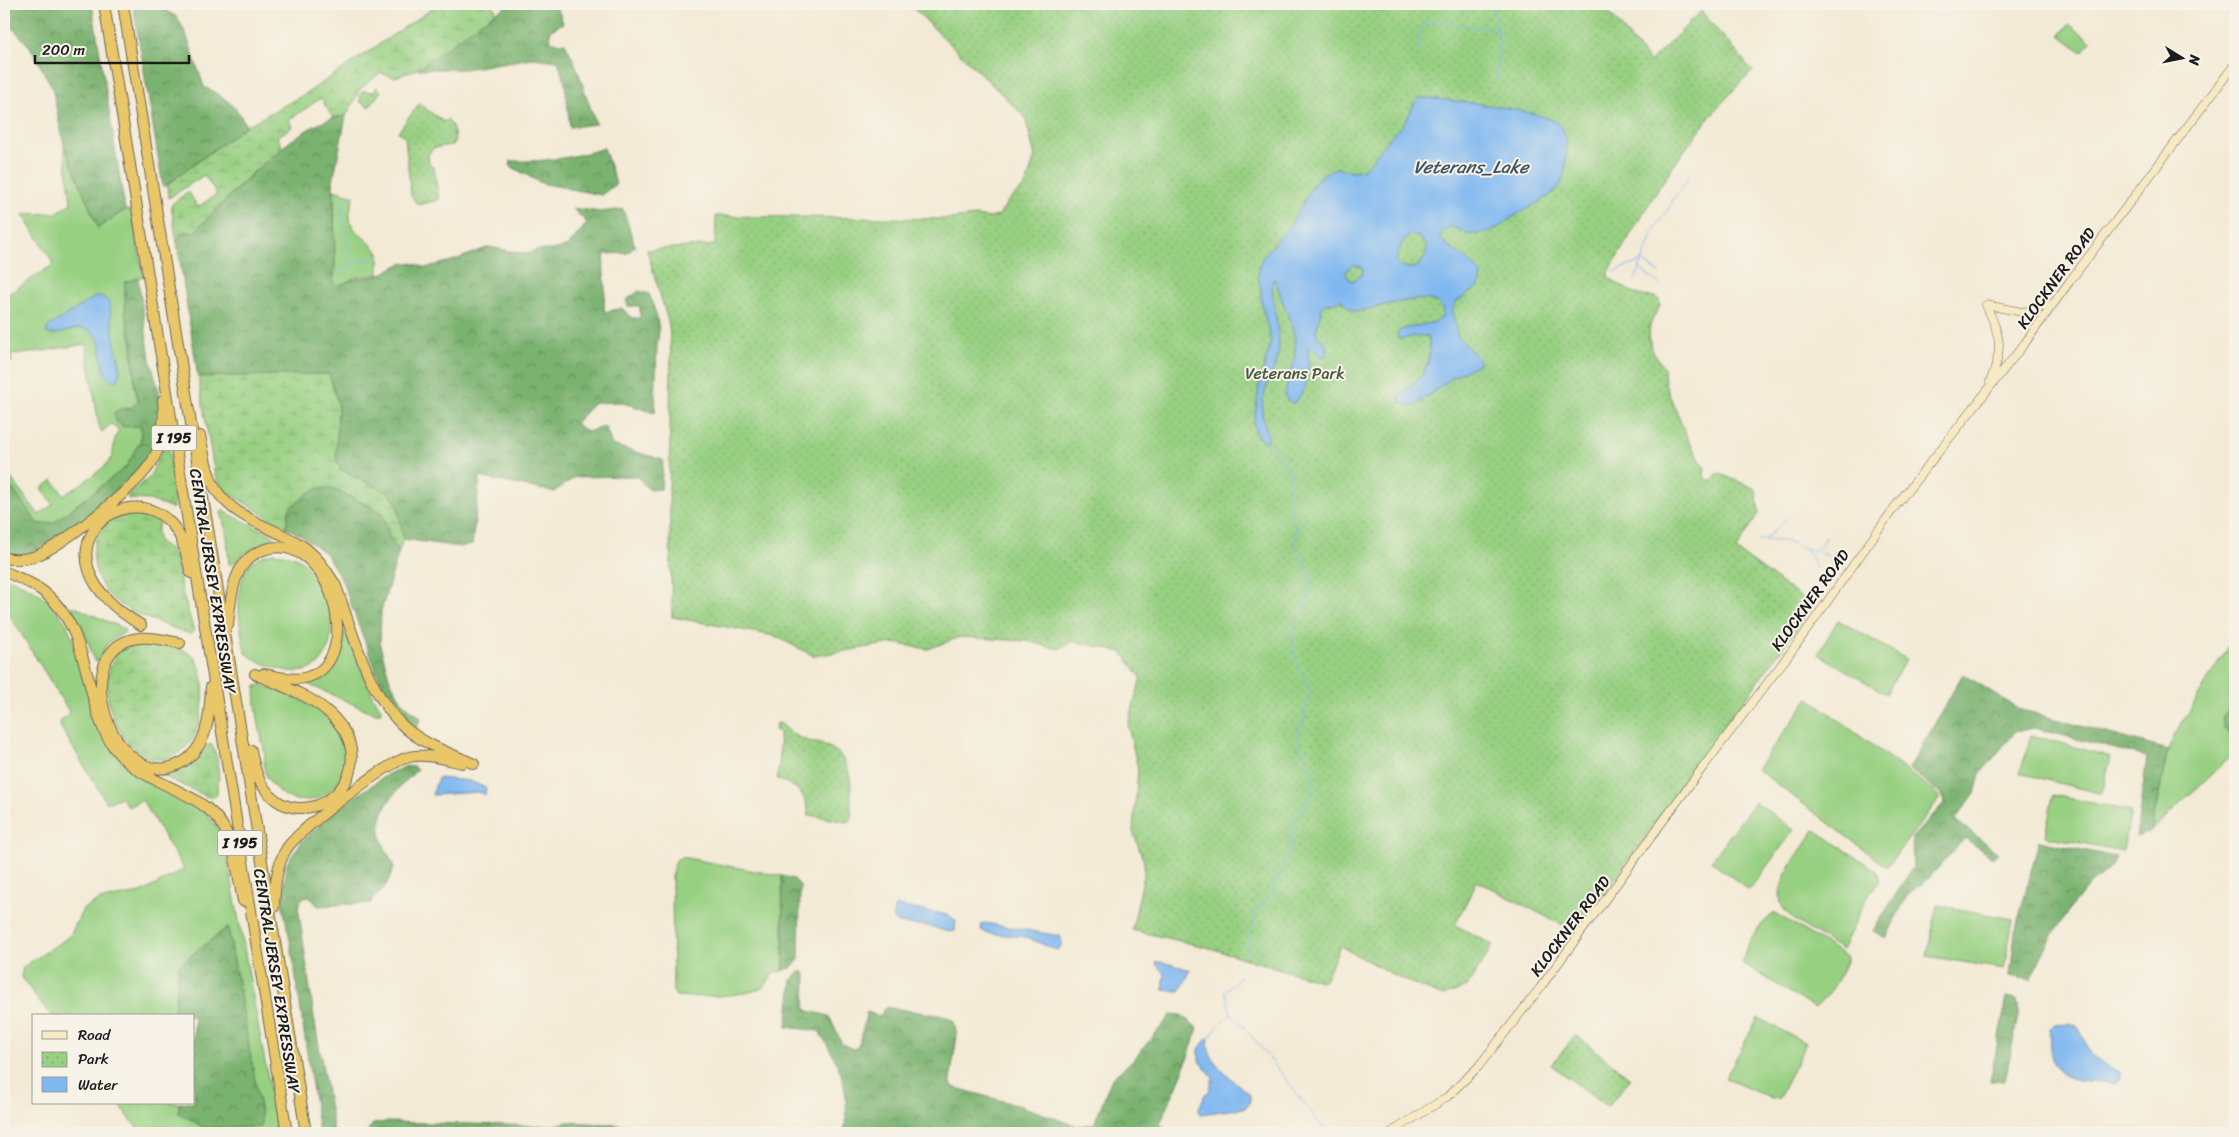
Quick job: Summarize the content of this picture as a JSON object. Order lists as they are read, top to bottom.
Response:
{
  "streets": {
    "highway": ["I 195", "CENTRAL JERSEY EXPRESSWAY"],
    "main road": ["KLOCKNER ROAD"]
  },
  "water": ["Veterans_Lake"],
  "parks": ["Veterans Park"],
  "legend": ["Road", "Park", "Water"],
  "scale_bar": "200 m",
  "north": "right"
}
